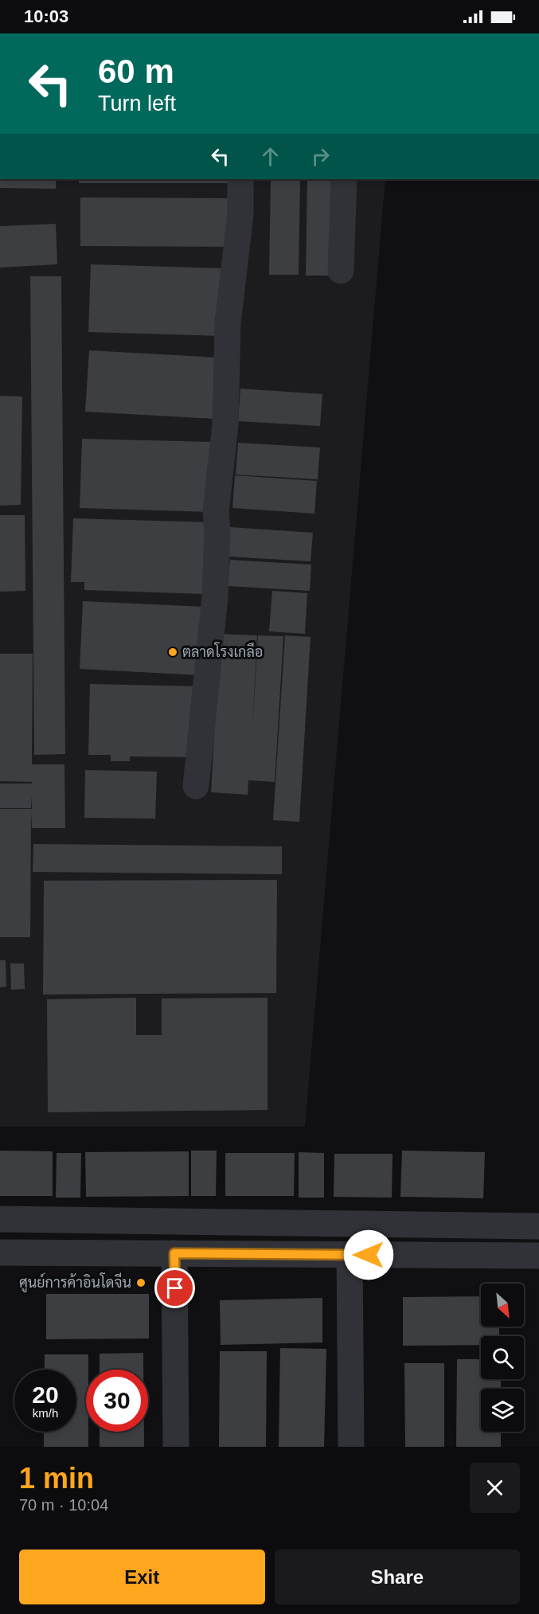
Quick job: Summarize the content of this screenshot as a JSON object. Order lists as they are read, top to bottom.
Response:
{
  "places": ["ตลาดโรงเกลือ", "ศูนย์การค้าอินโดจีน"],
  "north": "bottom right",
  "page": {
    "status": "10:03",
    "turn": ["60 m", "Turn left"],
    "speed": "20 km/h",
    "limit": "30",
    "heading": ["1 min", "70 m · 10:04"],
    "buttons": ["Exit", "Share"]
  }
}
